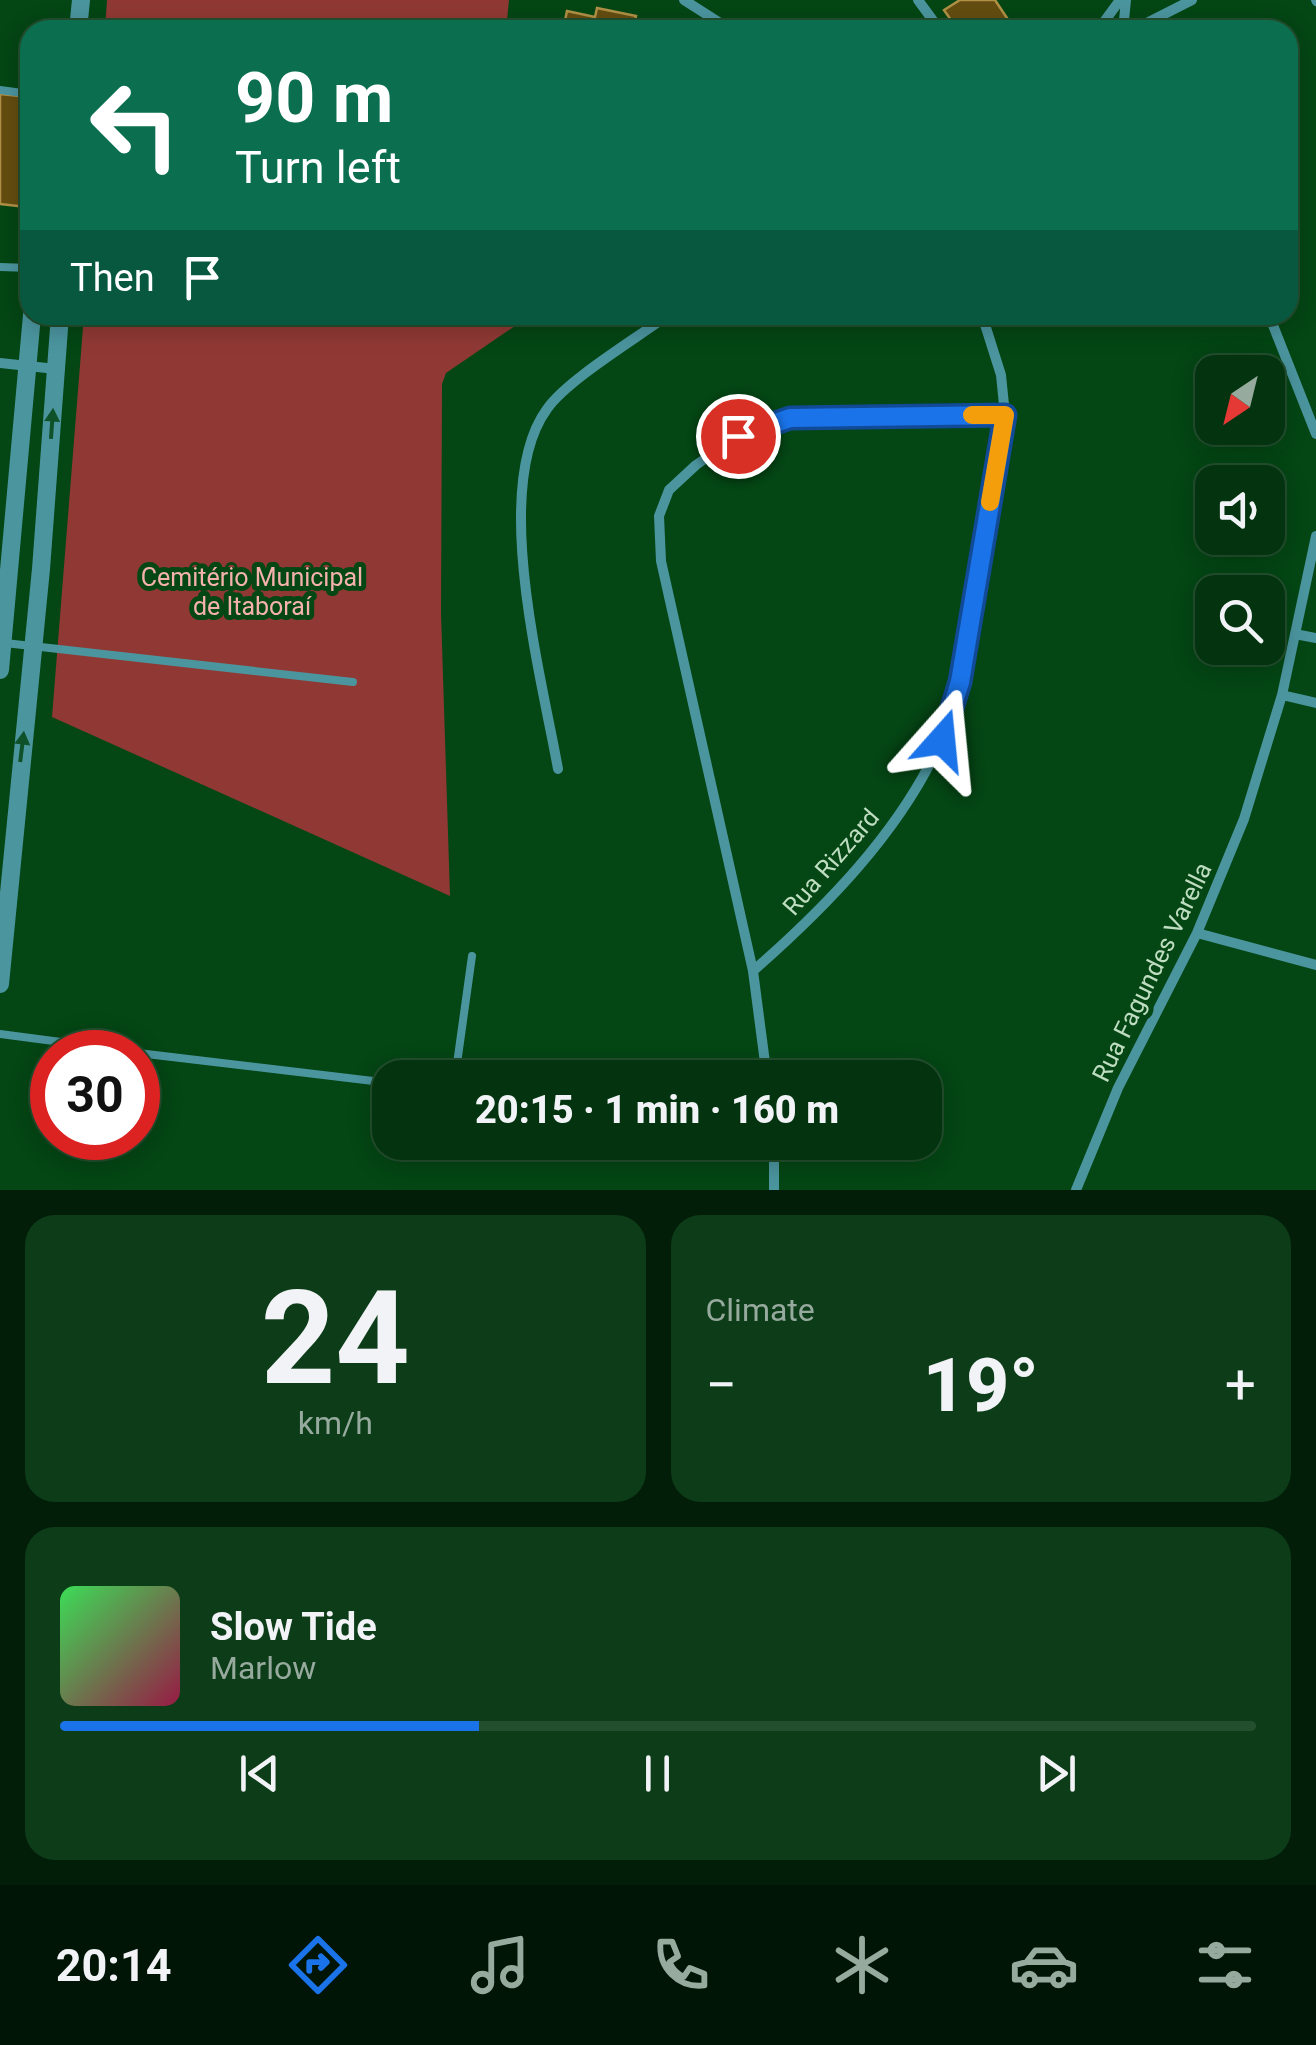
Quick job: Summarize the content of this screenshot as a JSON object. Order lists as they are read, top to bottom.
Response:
{
  "streets": {
    "street": ["Rua Rizzard", "Rua Fagundes Varella"]
  },
  "parks": ["Cemitério Municipal de Itaboraí"],
  "north": "bottom left",
  "page": {
    "turn": ["90 m", "Turn left"],
    "then": "Then",
    "limit": "30",
    "trip": "20:15 · 1 min · 160 m",
    "tile": [
      ["24", "km/h"],
      "Climate"
    ],
    "heat": ["−", "19°", "+"],
    "song": ["Slow Tide", "Marlow"],
    "tabs": "20:14"
  }
}
